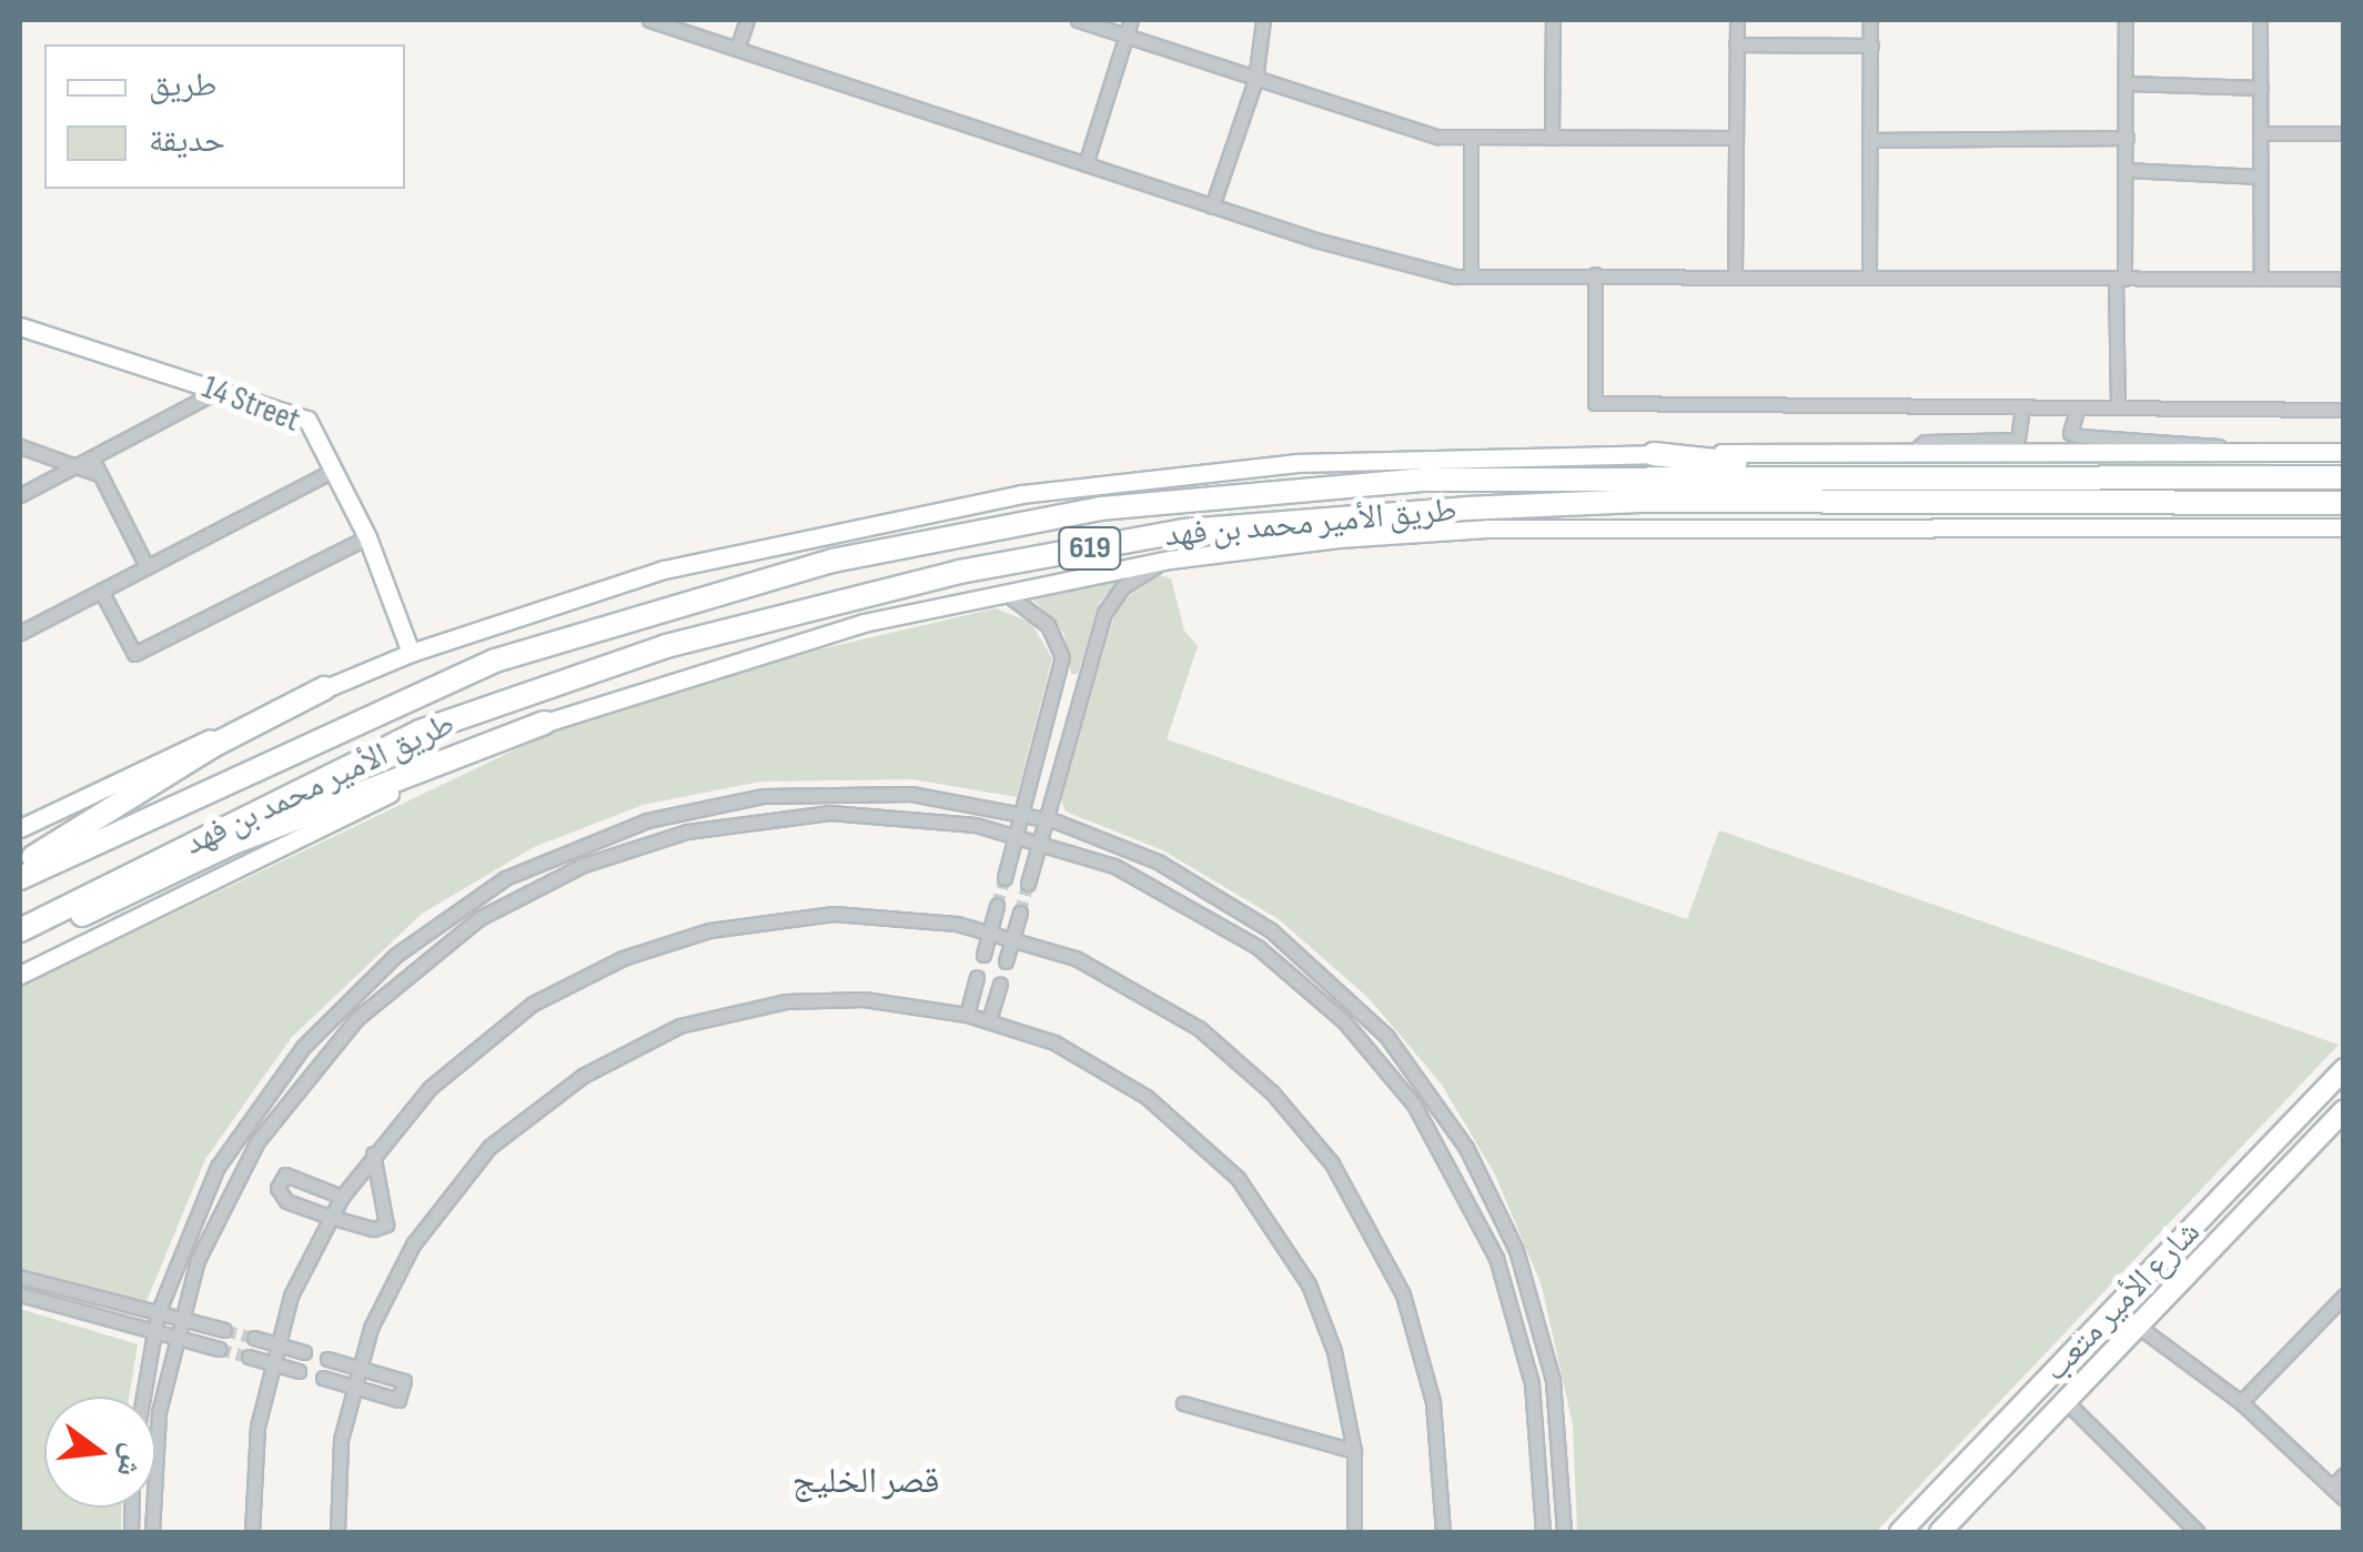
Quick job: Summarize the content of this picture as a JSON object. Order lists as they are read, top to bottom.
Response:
{
  "streets": {
    "highway": ["طريق الأمير محمد بن فهد", "619"],
    "main road": ["14 Street", "شارع الأمير متعب"]
  },
  "districts": ["قصر الخليج"],
  "legend": ["طريق", "حديقة"],
  "north": "right"
}
